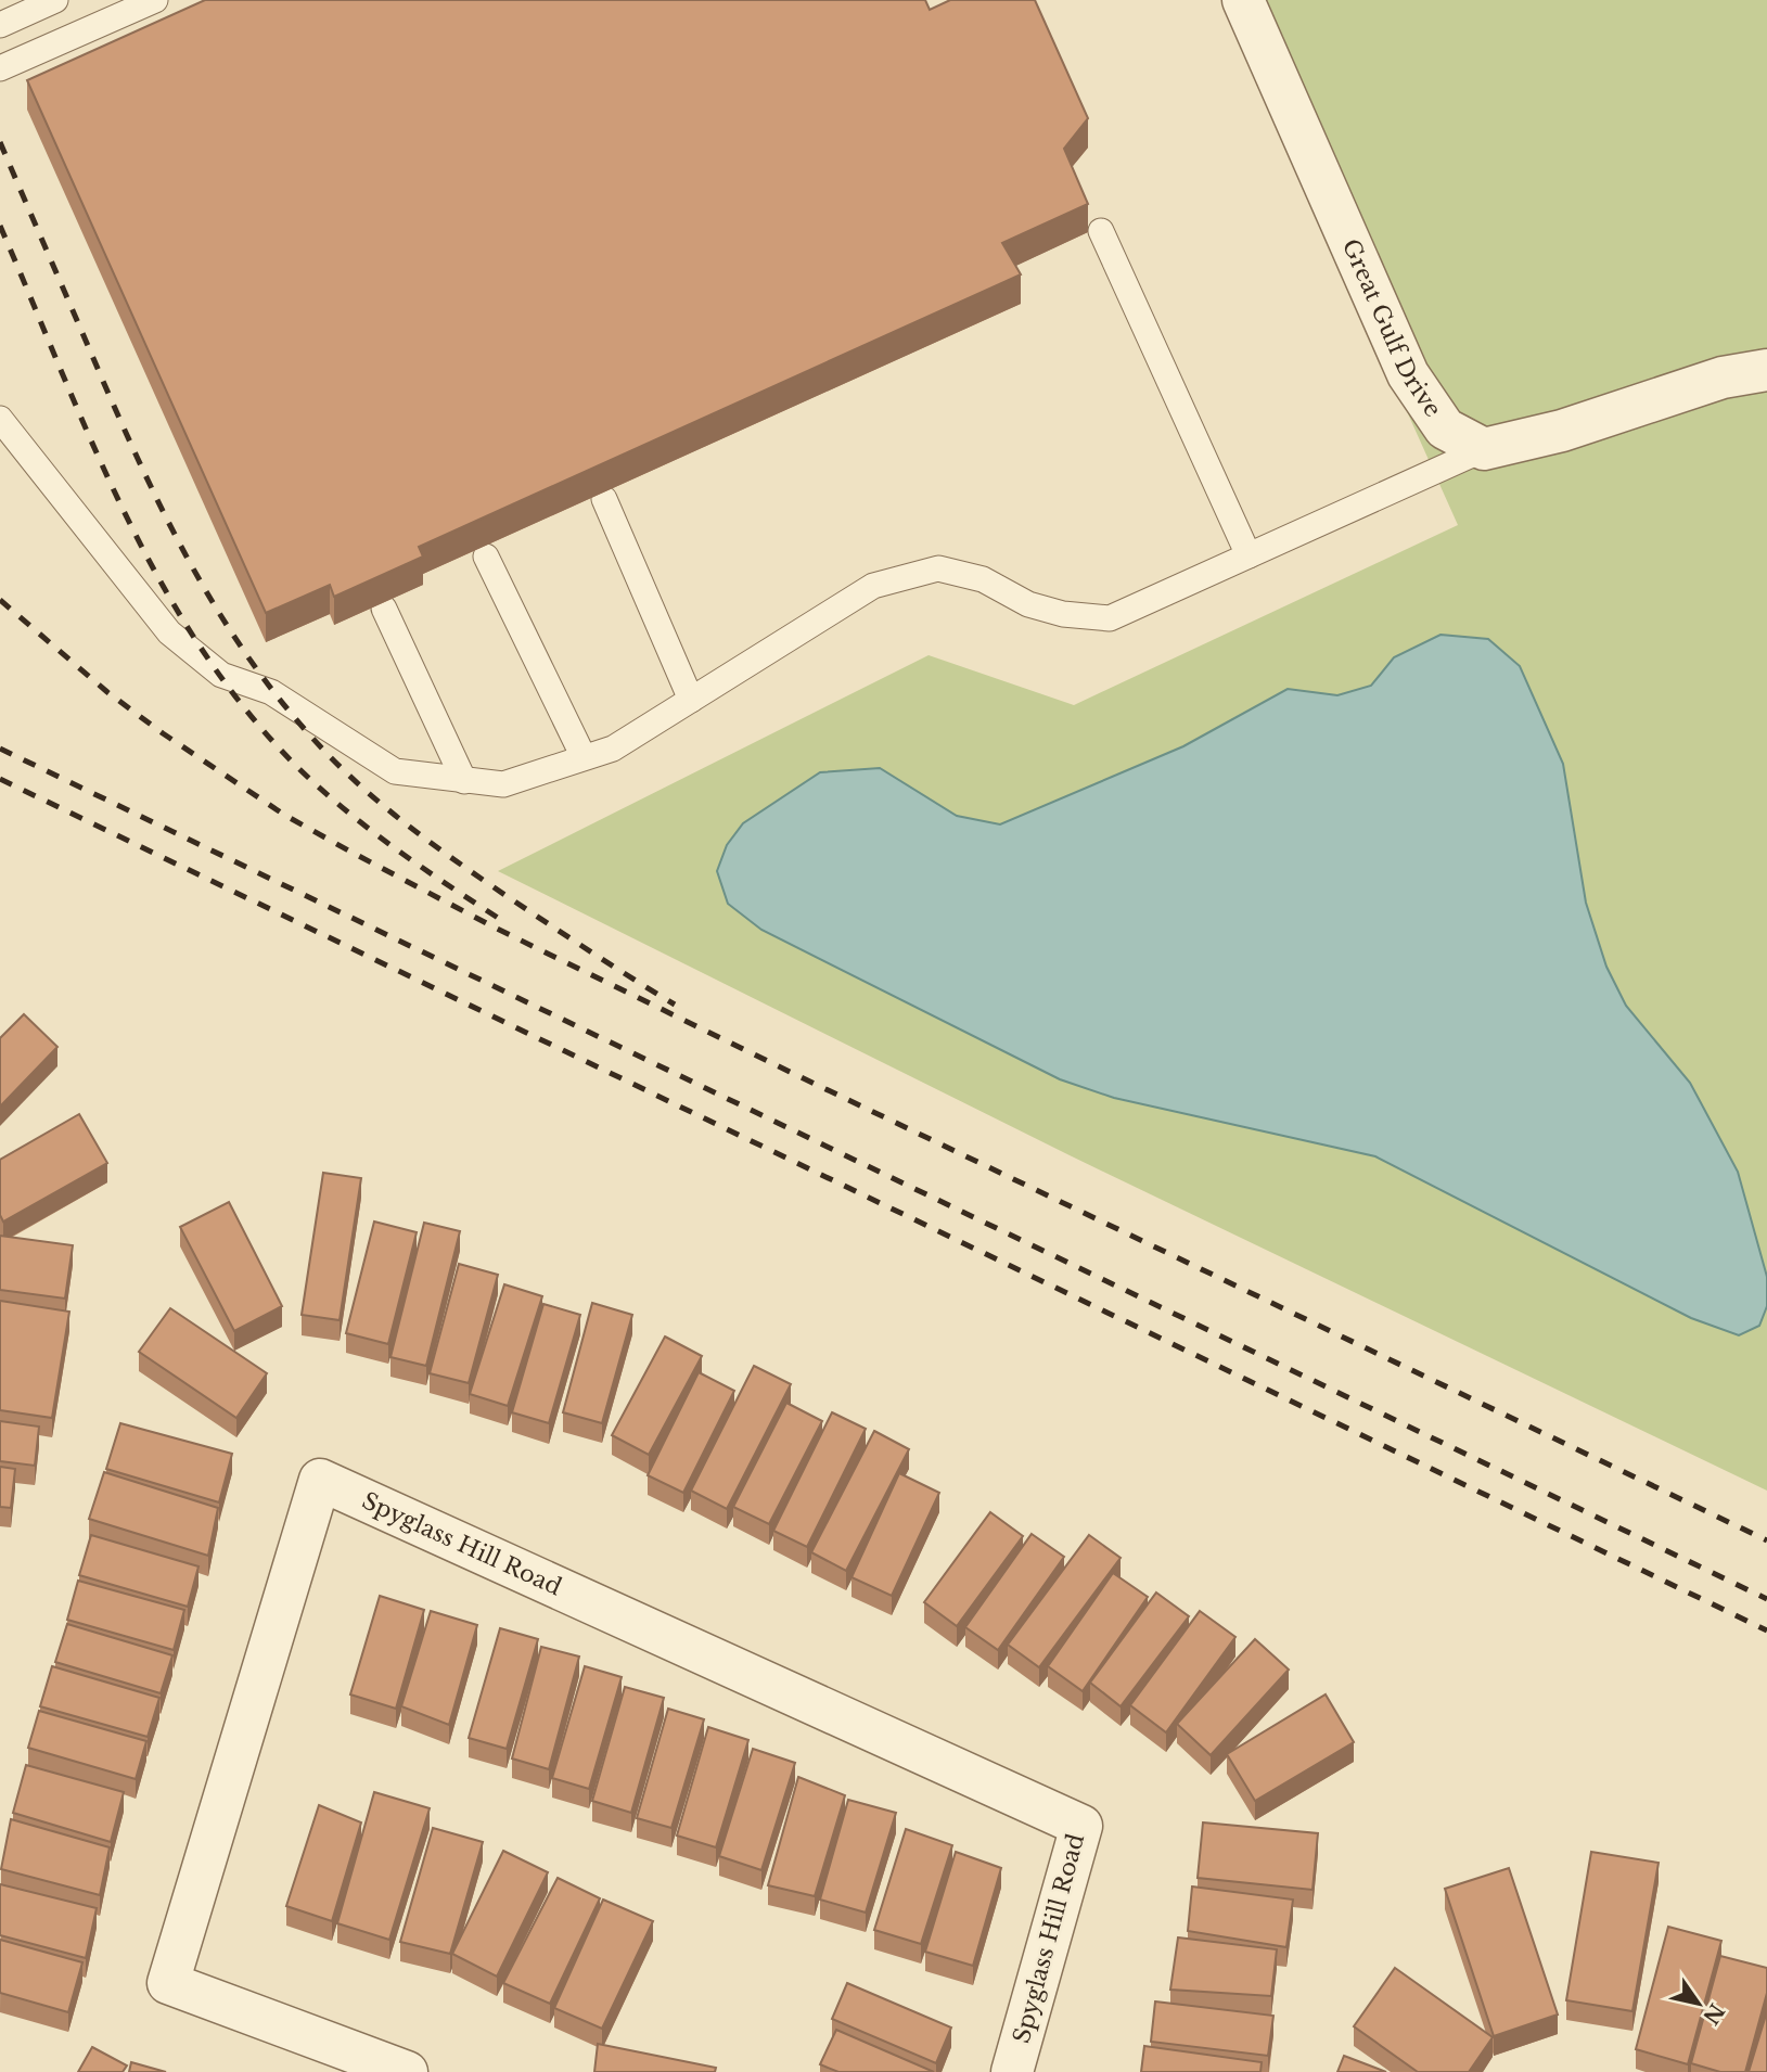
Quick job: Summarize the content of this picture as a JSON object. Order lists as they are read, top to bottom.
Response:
{
  "streets": {
    "street": ["Great Gulf Drive", "Spyglass Hill Road"]
  },
  "north": "bottom right"
}
